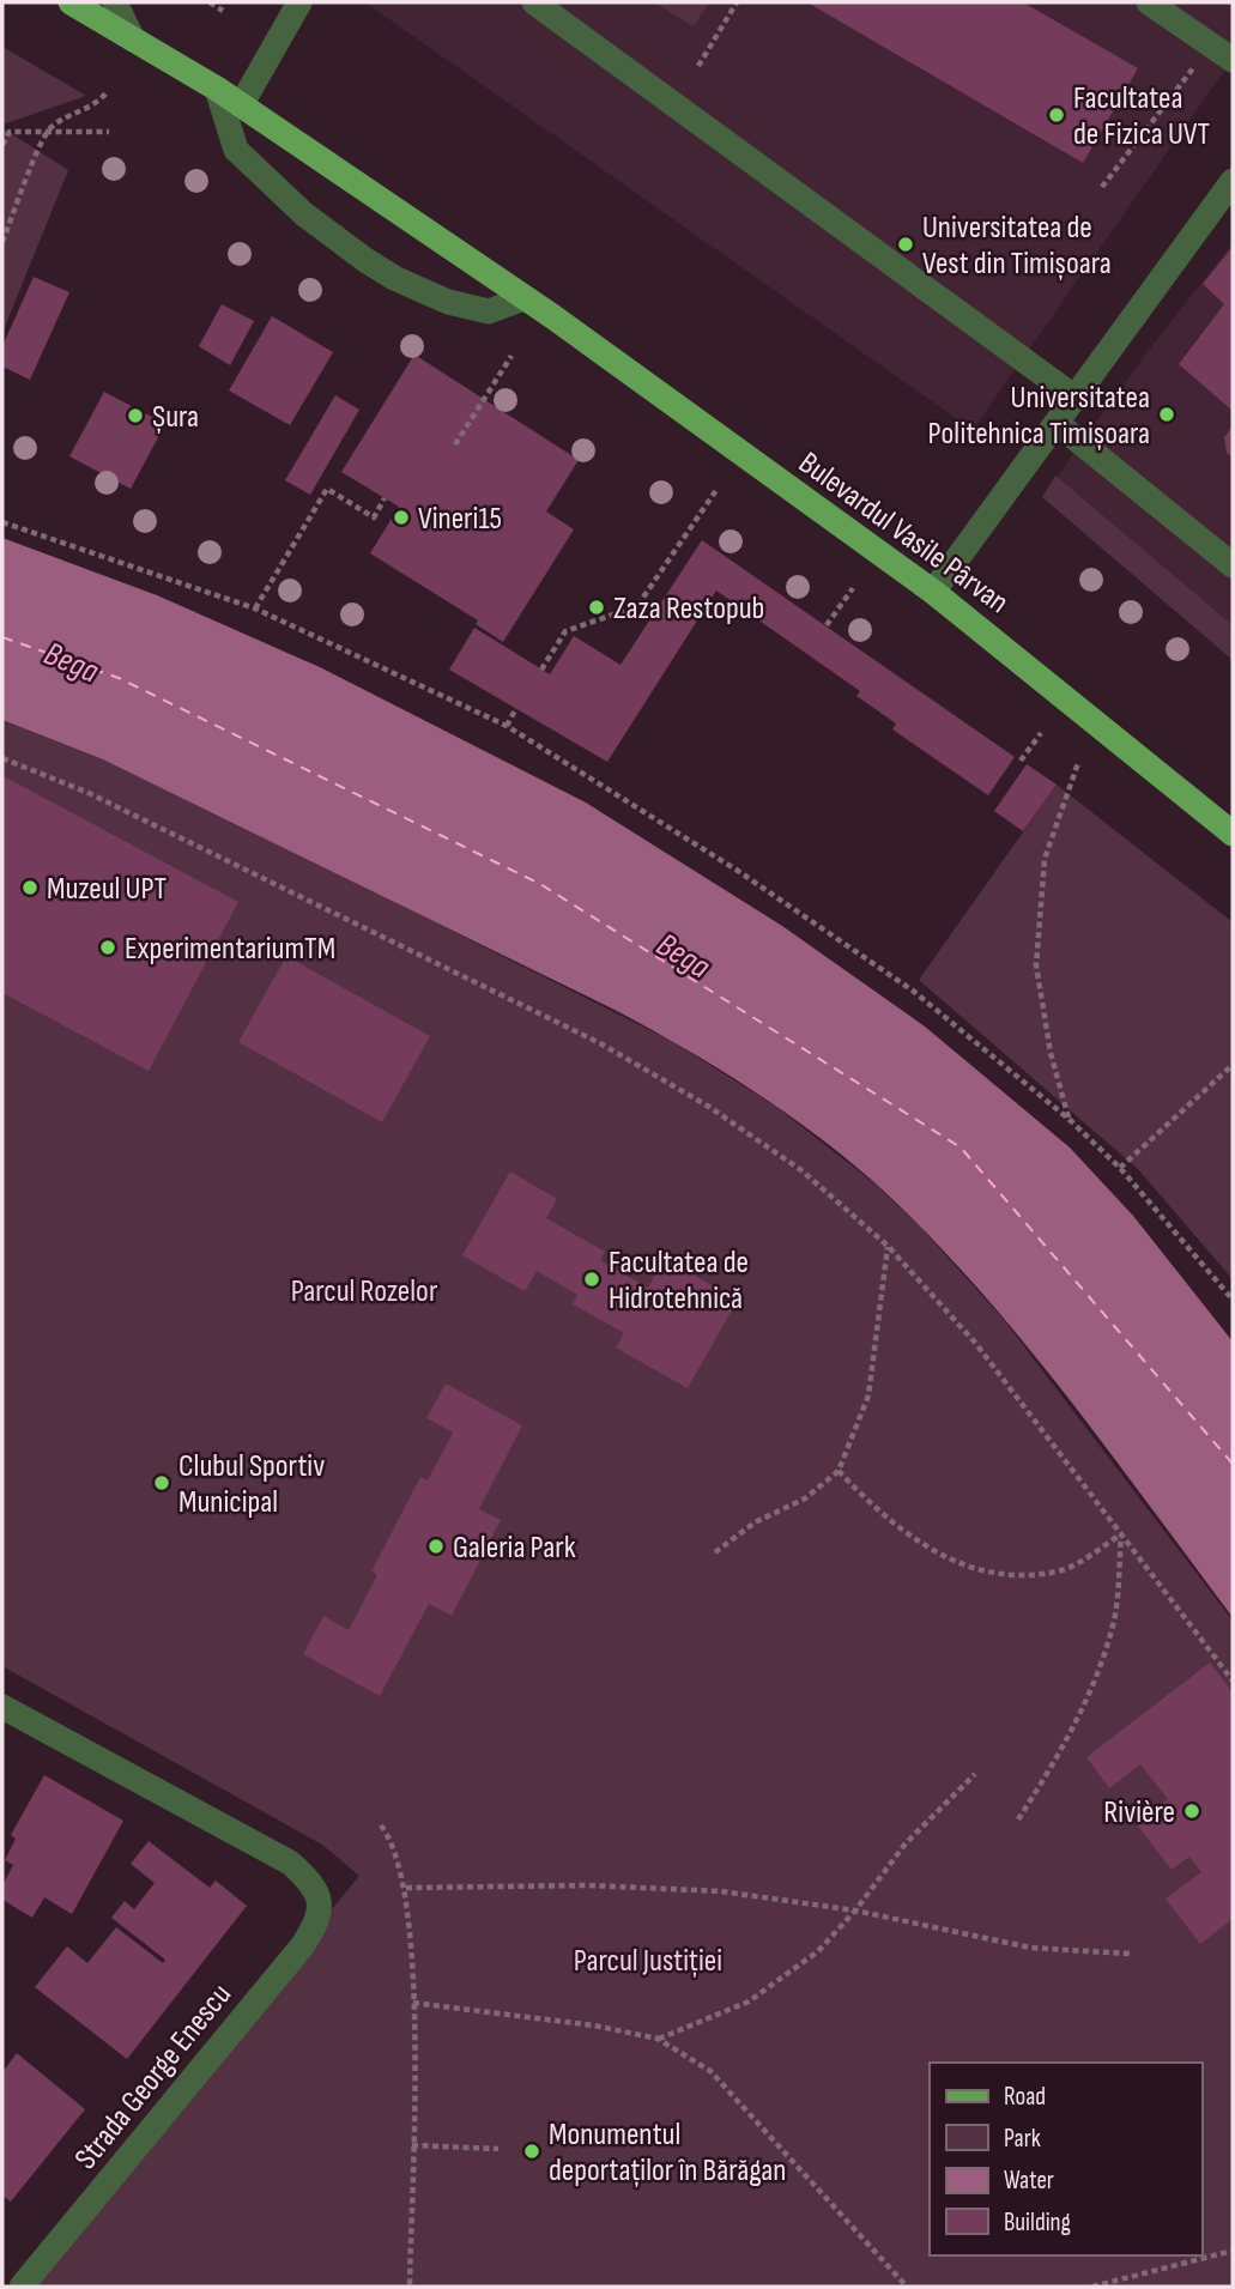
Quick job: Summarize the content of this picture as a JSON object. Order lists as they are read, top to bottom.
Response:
{
  "streets": {
    "main road": ["Bulevardul Vasile Pârvan"],
    "street": ["Strada George Enescu"]
  },
  "water": ["Bega"],
  "parks": ["Parcul Rozelor", "Parcul Justiției"],
  "places": [
    "Facultatea de Fizica UVT",
    "Universitatea de Vest din Timișoara",
    "Universitatea Politehnica Timișoara",
    "Șura",
    "Vineri15",
    "Zaza Restopub",
    "Muzeul UPT",
    "ExperimentariumTM",
    "Facultatea de Hidrotehnică",
    "Clubul Sportiv Municipal",
    "Galeria Park",
    "Rivière",
    "Monumentul deportaților în Bărăgan"
  ],
  "legend": [
    "Road",
    "Park",
    "Water",
    "Building"
  ]
}
